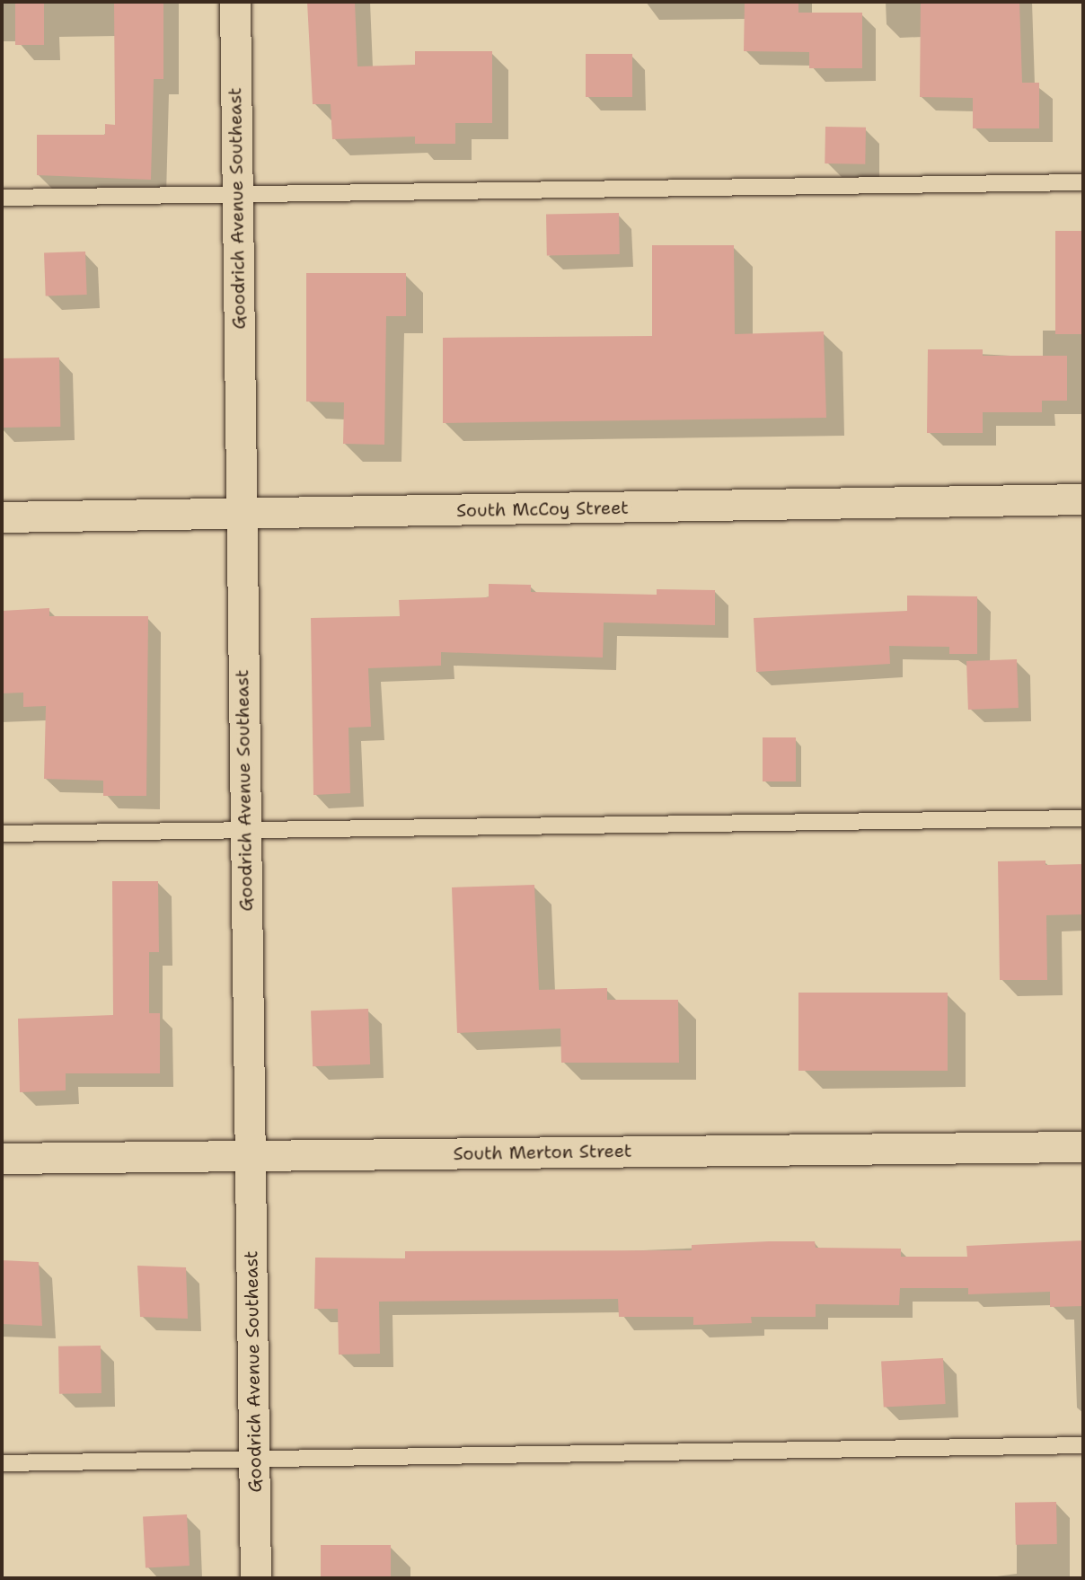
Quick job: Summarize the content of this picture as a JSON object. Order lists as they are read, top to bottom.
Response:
{
  "streets": {
    "street": ["Goodrich Avenue Southeast", "South McCoy Street", "South Merton Street"]
  },
  "crossings": [
    ["Goodrich Avenue Southeast", "South McCoy Street"],
    ["Goodrich Avenue Southeast", "South Merton Street"]
  ]
}
